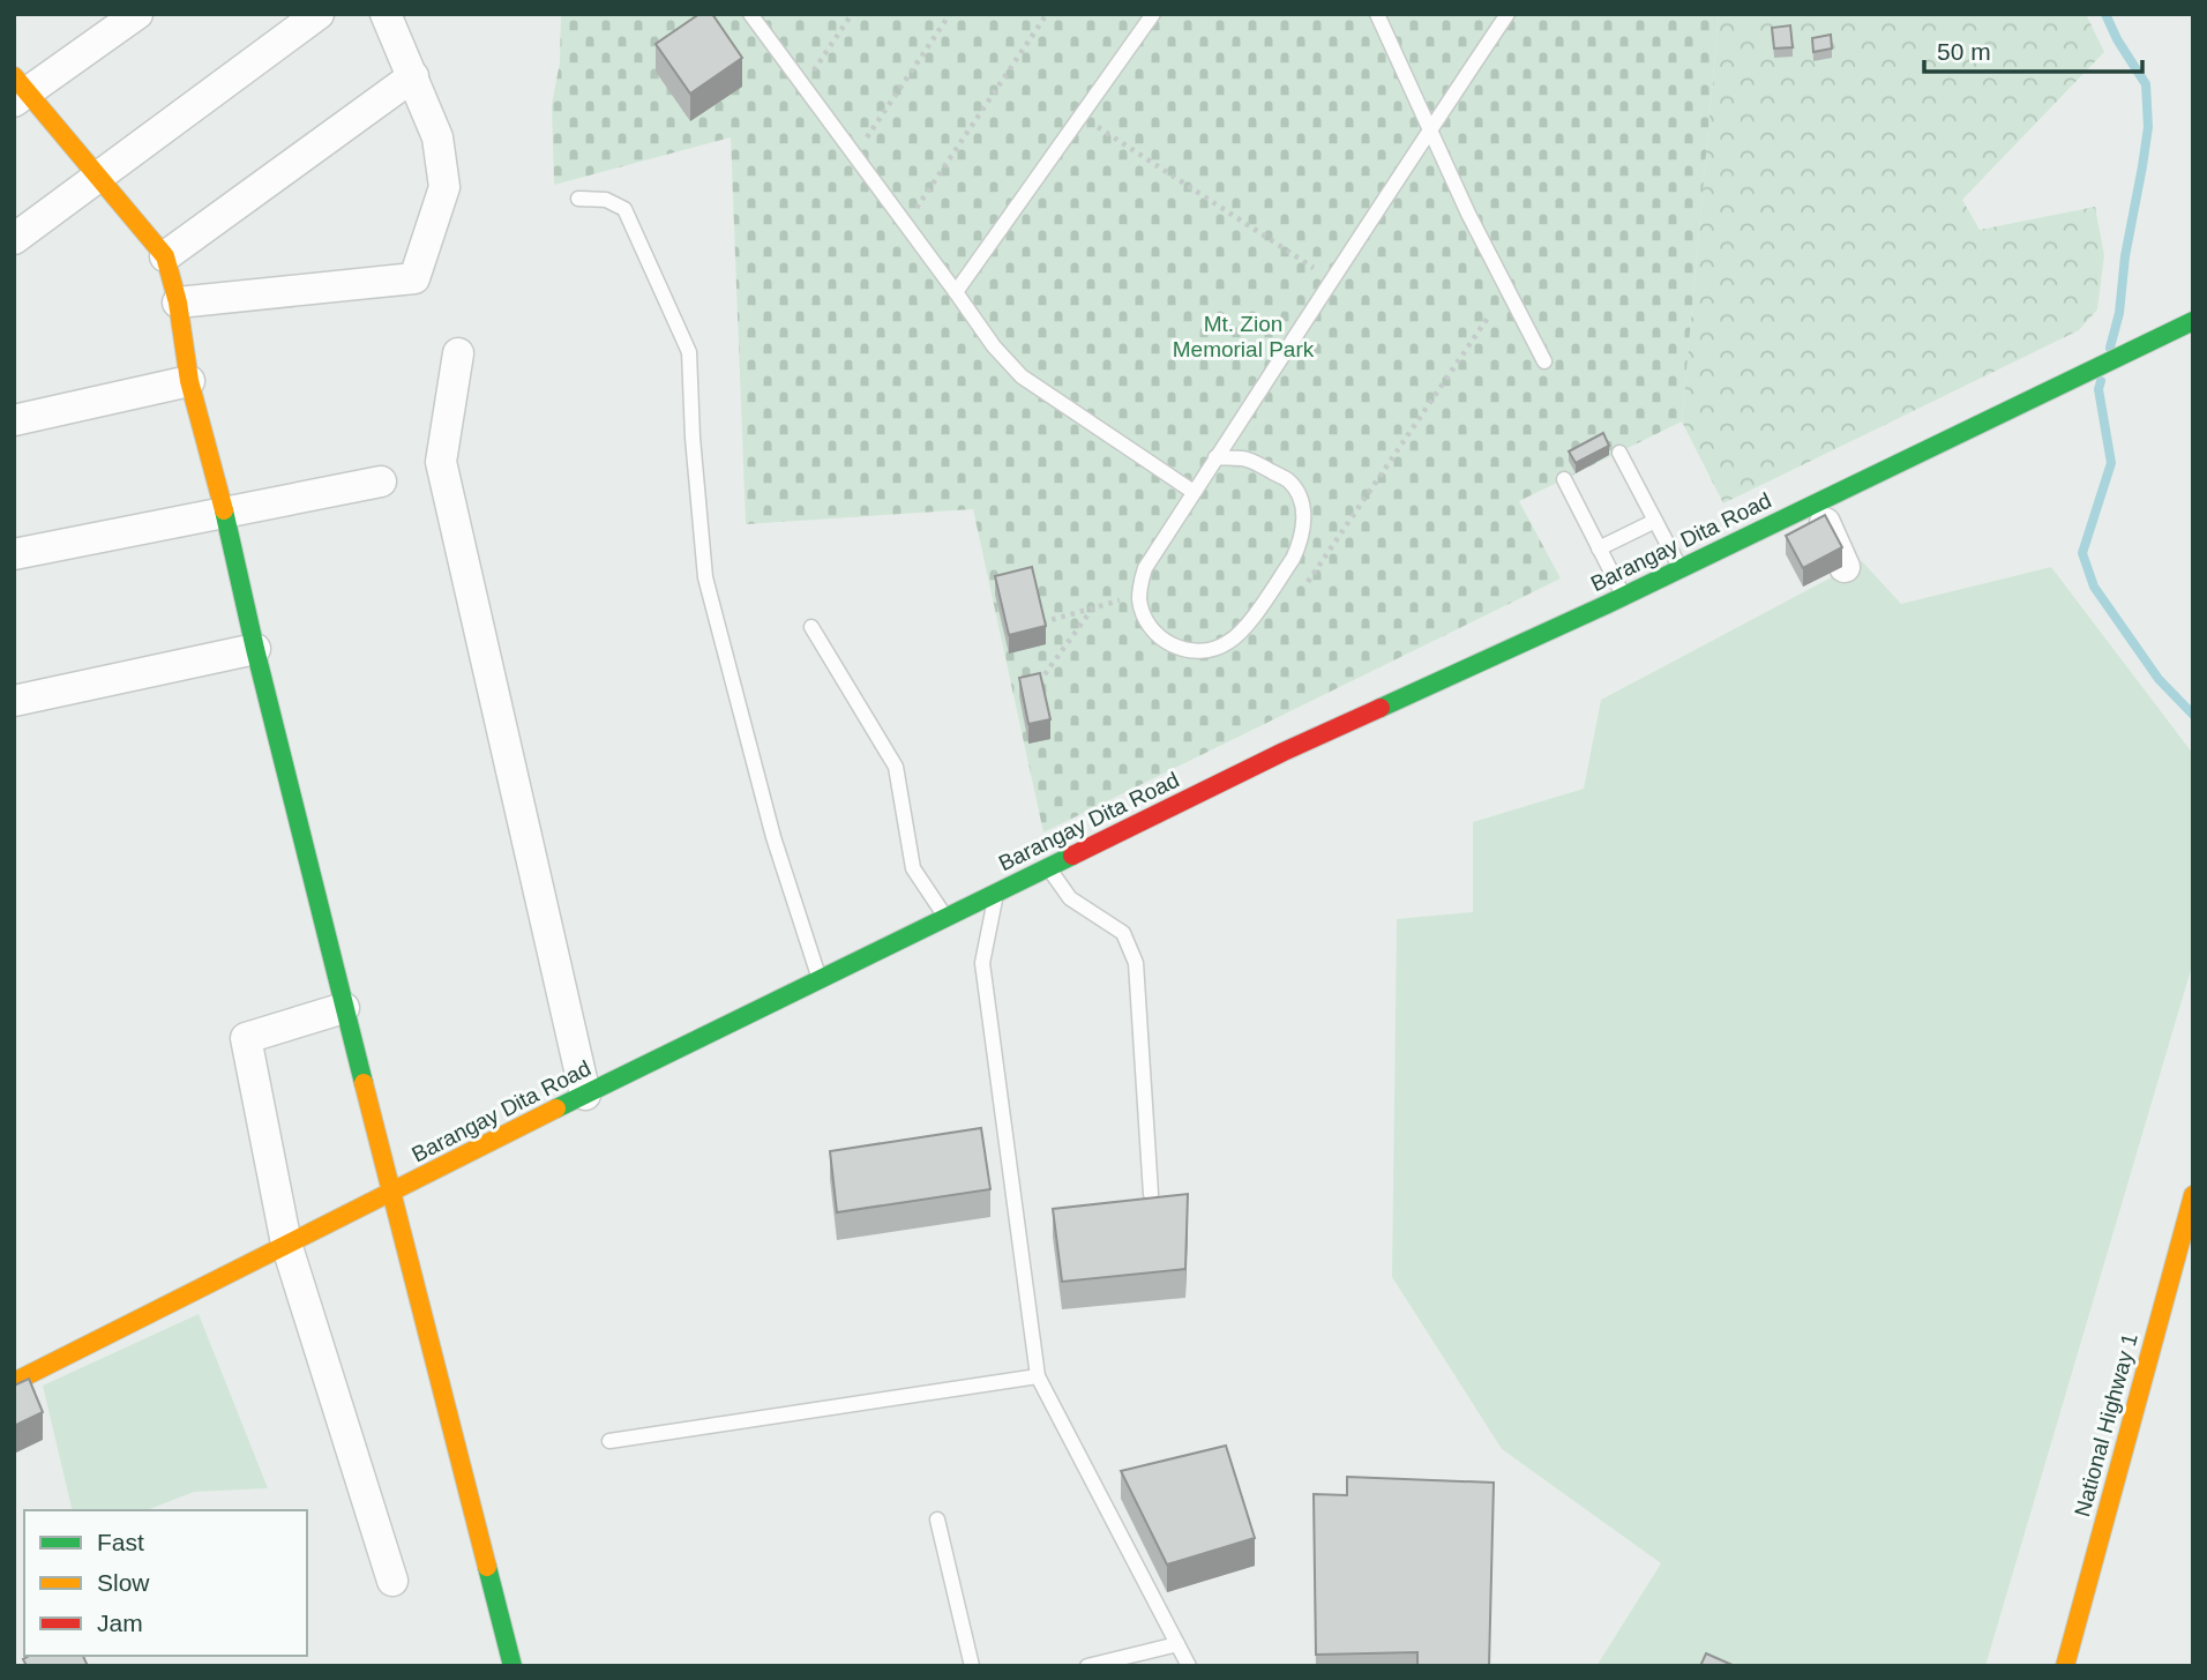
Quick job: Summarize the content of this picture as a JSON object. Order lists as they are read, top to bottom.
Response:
{
  "streets": {
    "main road": ["Barangay Dita Road", "National Highway 1"]
  },
  "parks": ["Mt. Zion Memorial Park"],
  "legend": ["Fast", "Slow", "Jam"],
  "scale_bar": "50 m"
}
